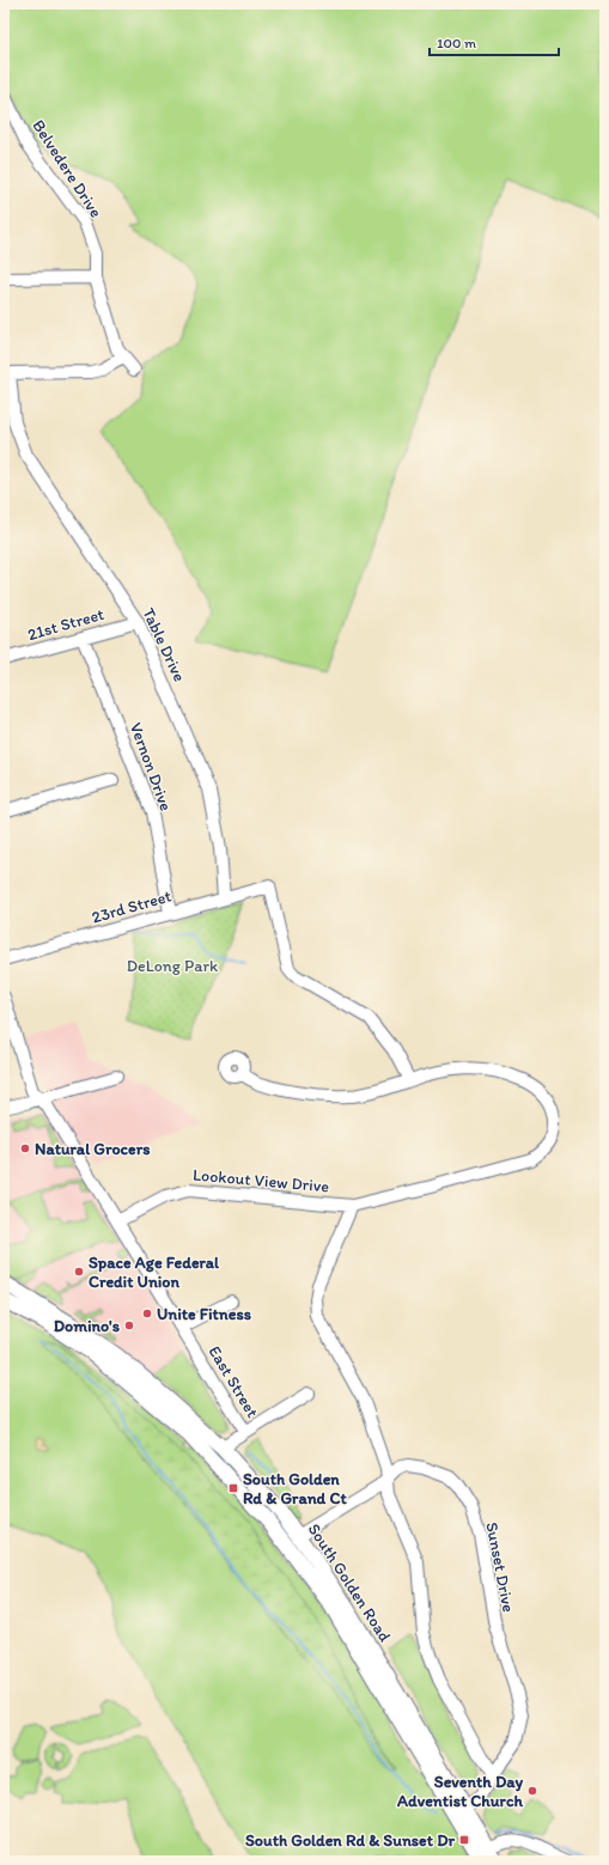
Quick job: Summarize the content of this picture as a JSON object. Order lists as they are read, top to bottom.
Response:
{
  "streets": {
    "main road": ["South Golden Road"],
    "street": [
      "Belvedere Drive",
      "21st Street",
      "Table Drive",
      "Vernon Drive",
      "23rd Street",
      "Lookout View Drive",
      "East Street",
      "Sunset Drive"
    ]
  },
  "crossings": [
    ["21st Street", "Table Drive"],
    ["21st Street", "Vernon Drive"],
    ["Table Drive", "23rd Street"],
    ["Vernon Drive", "23rd Street"],
    ["23rd Street", "Lookout View Drive"],
    ["Lookout View Drive", "East Street"],
    ["Lookout View Drive", "Sunset Drive"],
    ["Sunset Drive", "South Golden Road"]
  ],
  "parks": ["DeLong Park"],
  "places": {
    "other": [
      "Natural Grocers",
      "Space Age Federal Credit Union",
      "Unite Fitness",
      "Domino's",
      "Seventh Day Adventist Church"
    ],
    "transit": ["South Golden Rd & Grand Ct", "South Golden Rd & Sunset Dr"]
  },
  "scale_bar": "100 m"
}
